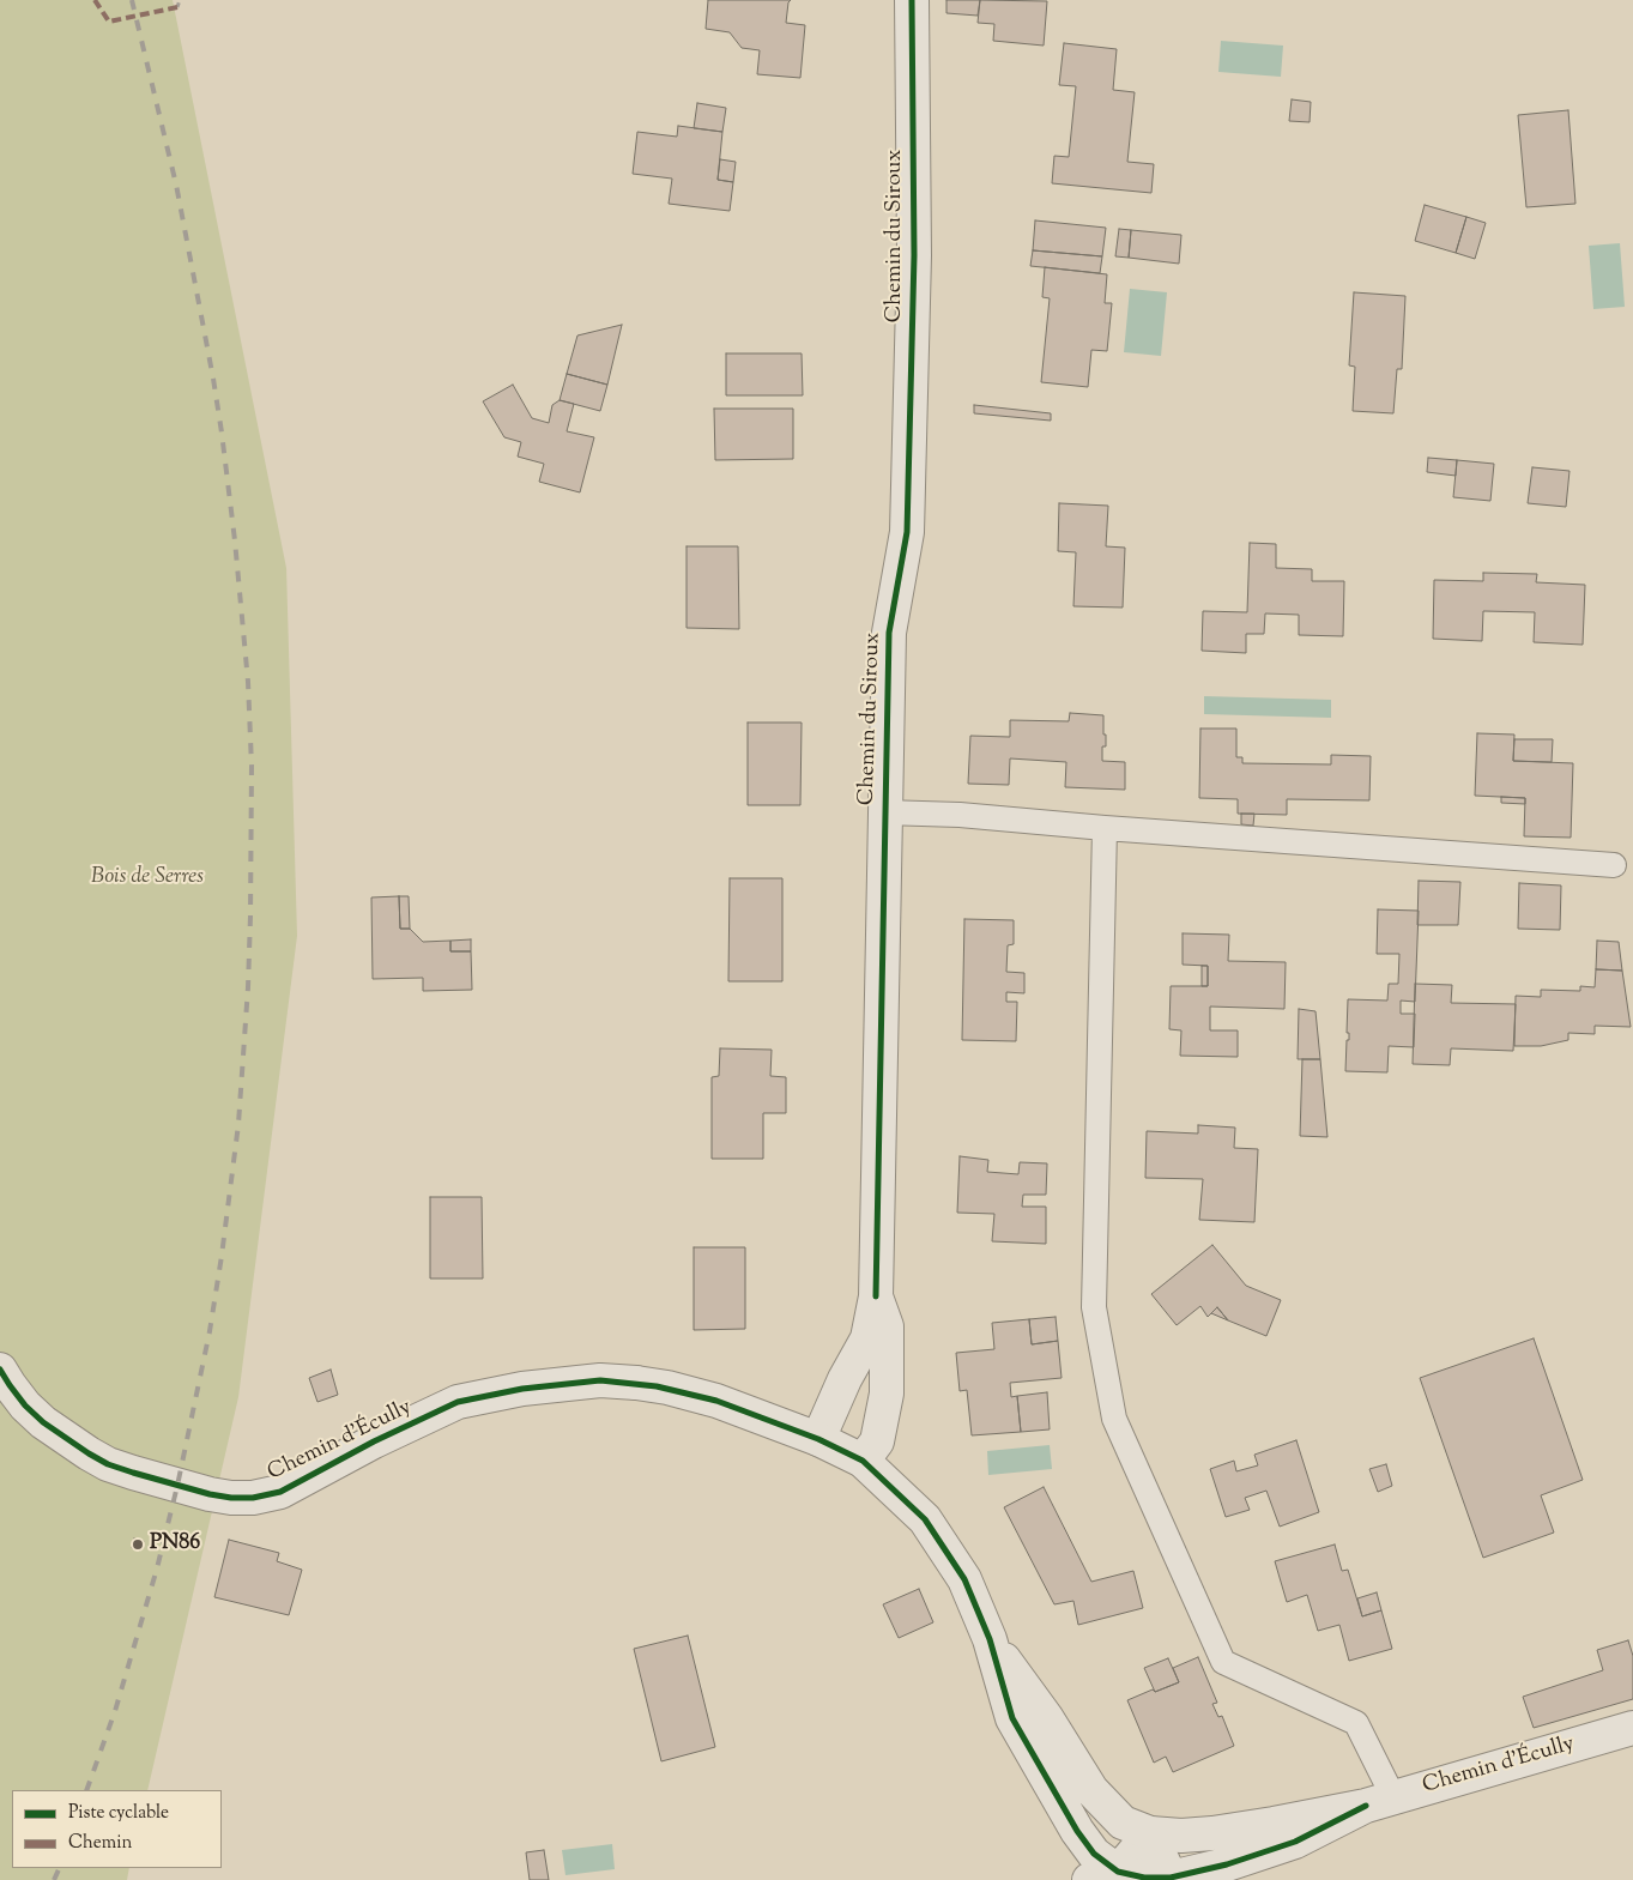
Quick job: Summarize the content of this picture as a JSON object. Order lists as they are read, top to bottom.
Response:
{
  "streets": {
    "street": ["Chemin du Siroux", "Chemin d'Écully"]
  },
  "crossings": [
    ["Chemin du Siroux", "Chemin d'Écully"]
  ],
  "parks": ["Bois de Serres"],
  "places": ["PN86"],
  "legend": ["Piste cyclable", "Chemin"]
}
